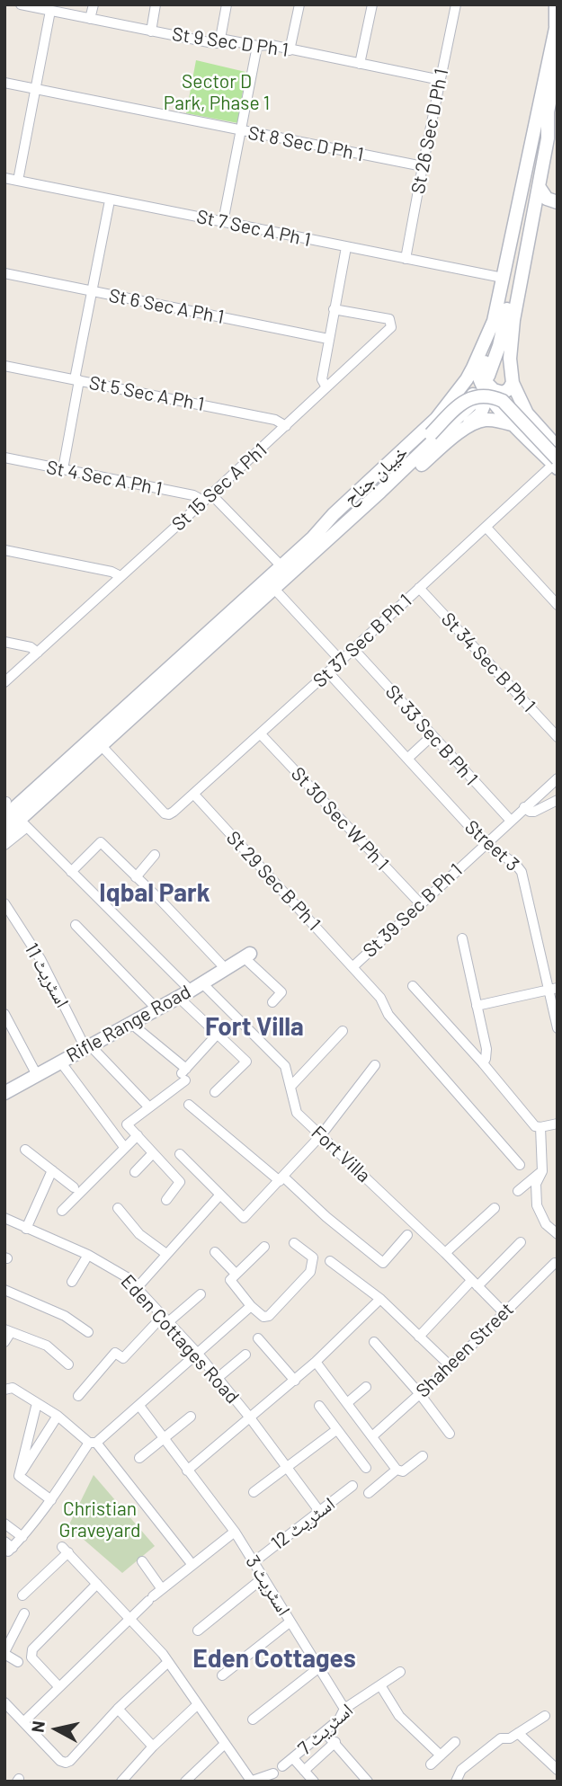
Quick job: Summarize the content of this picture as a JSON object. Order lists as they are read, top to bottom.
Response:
{
  "streets": {
    "main road": ["خیبان جناح", "Rifle Range Road"],
    "street": [
      "St 9 Sec D Ph 1",
      "St 26 Sec D Ph 1",
      "St 8 Sec D Ph 1",
      "St 7 Sec A Ph 1",
      "St 6 Sec A Ph 1",
      "St 5 Sec A Ph 1",
      "St 4 Sec A Ph 1",
      "St 15 Sec A Ph1",
      "St 37 Sec B Ph 1",
      "St 34 Sec B Ph 1",
      "St 33 Sec B Ph 1",
      "St 30 Sec W Ph 1",
      "Street 3",
      "St 29 Sec B Ph 1",
      "St 39 Sec B Ph 1",
      "اسٹریٹ 11",
      "Fort Villa",
      "Eden Cottages Road",
      "Shaheen Street",
      "اسٹریٹ 12",
      "اسٹریٹ 3",
      "اسٹریٹ 7"
    ]
  },
  "crossings": [
    ["St 9 Sec D Ph 1", "St 26 Sec D Ph 1"],
    ["St 26 Sec D Ph 1", "St 8 Sec D Ph 1"],
    ["St 26 Sec D Ph 1", "St 7 Sec A Ph 1"],
    ["St 7 Sec A Ph 1", "خیبان جناح"],
    ["St 5 Sec A Ph 1", "St 15 Sec A Ph1"],
    ["خیبان جناح", "St 37 Sec B Ph 1"],
    ["St 4 Sec A Ph 1", "St 15 Sec A Ph1"],
    ["St 37 Sec B Ph 1", "St 34 Sec B Ph 1"],
    ["St 37 Sec B Ph 1", "St 33 Sec B Ph 1"],
    ["St 37 Sec B Ph 1", "St 30 Sec W Ph 1"],
    ["St 37 Sec B Ph 1", "Street 3"],
    ["St 37 Sec B Ph 1", "St 29 Sec B Ph 1"],
    ["St 33 Sec B Ph 1", "St 39 Sec B Ph 1"],
    ["St 30 Sec W Ph 1", "St 39 Sec B Ph 1"],
    ["Street 3", "St 39 Sec B Ph 1"],
    ["St 29 Sec B Ph 1", "St 39 Sec B Ph 1"],
    ["اسٹریٹ 11", "Rifle Range Road"],
    ["Fort Villa", "Shaheen Street"],
    ["Eden Cottages Road", "اسٹریٹ 12"],
    ["اسٹریٹ 12", "اسٹریٹ 3"],
    ["اسٹریٹ 3", "اسٹریٹ 7"]
  ],
  "districts": ["Iqbal Park", "Fort Villa", "Eden Cottages"],
  "parks": ["Sector D Park, Phase 1", "Christian Graveyard"],
  "north": "left"
}
